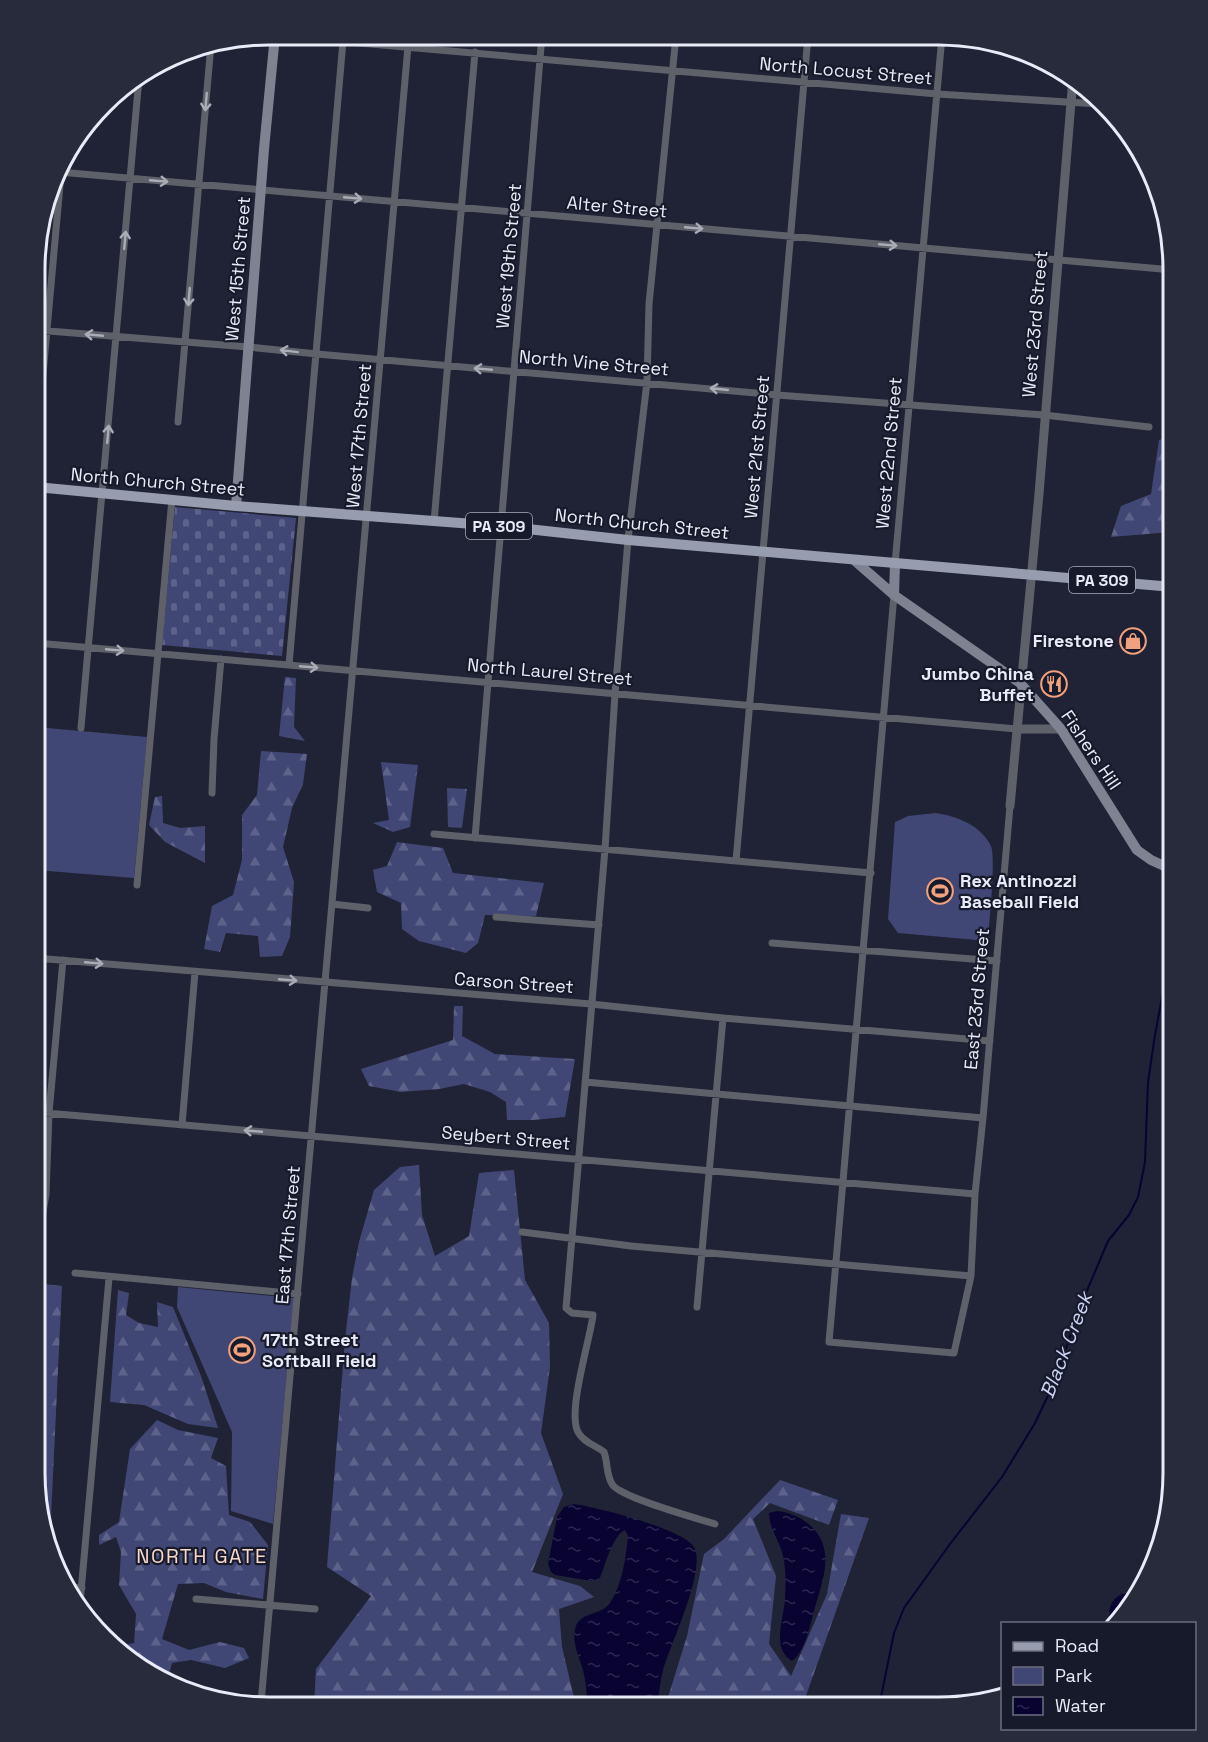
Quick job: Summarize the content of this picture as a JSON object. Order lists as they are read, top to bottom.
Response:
{
  "streets": {
    "main road": [
      "West 15th Street",
      "West 22nd Street",
      "North Church Street",
      "PA 309",
      "Fishers Hill"
    ],
    "street": [
      "North Locust Street",
      "Alter Street",
      "West 19th Street",
      "West 23rd Street",
      "North Vine Street",
      "West 17th Street",
      "West 21st Street",
      "North Laurel Street",
      "Carson Street",
      "East 23rd Street",
      "Seybert Street",
      "East 17th Street"
    ]
  },
  "crossings": [
    ["North Locust Street", "West 19th Street"],
    ["North Locust Street", "West 23rd Street"],
    ["North Locust Street", "West 17th Street"],
    ["North Locust Street", "West 21st Street"],
    ["North Locust Street", "West 22nd Street"],
    ["Alter Street", "West 19th Street"],
    ["Alter Street", "West 15th Street"],
    ["Alter Street", "West 23rd Street"],
    ["Alter Street", "West 17th Street"],
    ["Alter Street", "West 21st Street"],
    ["Alter Street", "West 22nd Street"],
    ["West 19th Street", "North Vine Street"],
    ["West 19th Street", "North Church Street"],
    ["West 19th Street", "North Laurel Street"],
    ["West 15th Street", "North Vine Street"],
    ["West 15th Street", "North Church Street"],
    ["West 23rd Street", "North Vine Street"],
    ["West 23rd Street", "North Church Street"],
    ["West 23rd Street", "East 23rd Street"],
    ["North Vine Street", "West 17th Street"],
    ["North Vine Street", "West 21st Street"],
    ["North Vine Street", "West 22nd Street"],
    ["West 17th Street", "North Church Street"],
    ["West 17th Street", "North Laurel Street"],
    ["West 17th Street", "East 17th Street"],
    ["West 21st Street", "North Church Street"],
    ["West 21st Street", "North Laurel Street"],
    ["West 22nd Street", "North Church Street"],
    ["West 22nd Street", "North Laurel Street"],
    ["West 22nd Street", "Fishers Hill"],
    ["West 22nd Street", "Carson Street"],
    ["West 22nd Street", "East 23rd Street"],
    ["West 22nd Street", "Seybert Street"],
    ["North Church Street", "Fishers Hill"],
    ["North Church Street", "East 23rd Street"],
    ["North Laurel Street", "Fishers Hill"],
    ["North Laurel Street", "East 23rd Street"],
    ["Fishers Hill", "East 23rd Street"],
    ["Carson Street", "East 23rd Street"],
    ["Carson Street", "East 17th Street"],
    ["East 23rd Street", "Seybert Street"],
    ["Seybert Street", "East 17th Street"]
  ],
  "one_way": ["Alter Street"],
  "districts": ["NORTH GATE"],
  "water": ["Black Creek"],
  "places": {
    "shop": ["Firestone"],
    "restaurant": ["Jumbo China Buffet"],
    "sports": ["Rex Antinozzi Baseball Field", "17th Street Softball Field"]
  },
  "legend": ["Road", "Park", "Water"]
}
